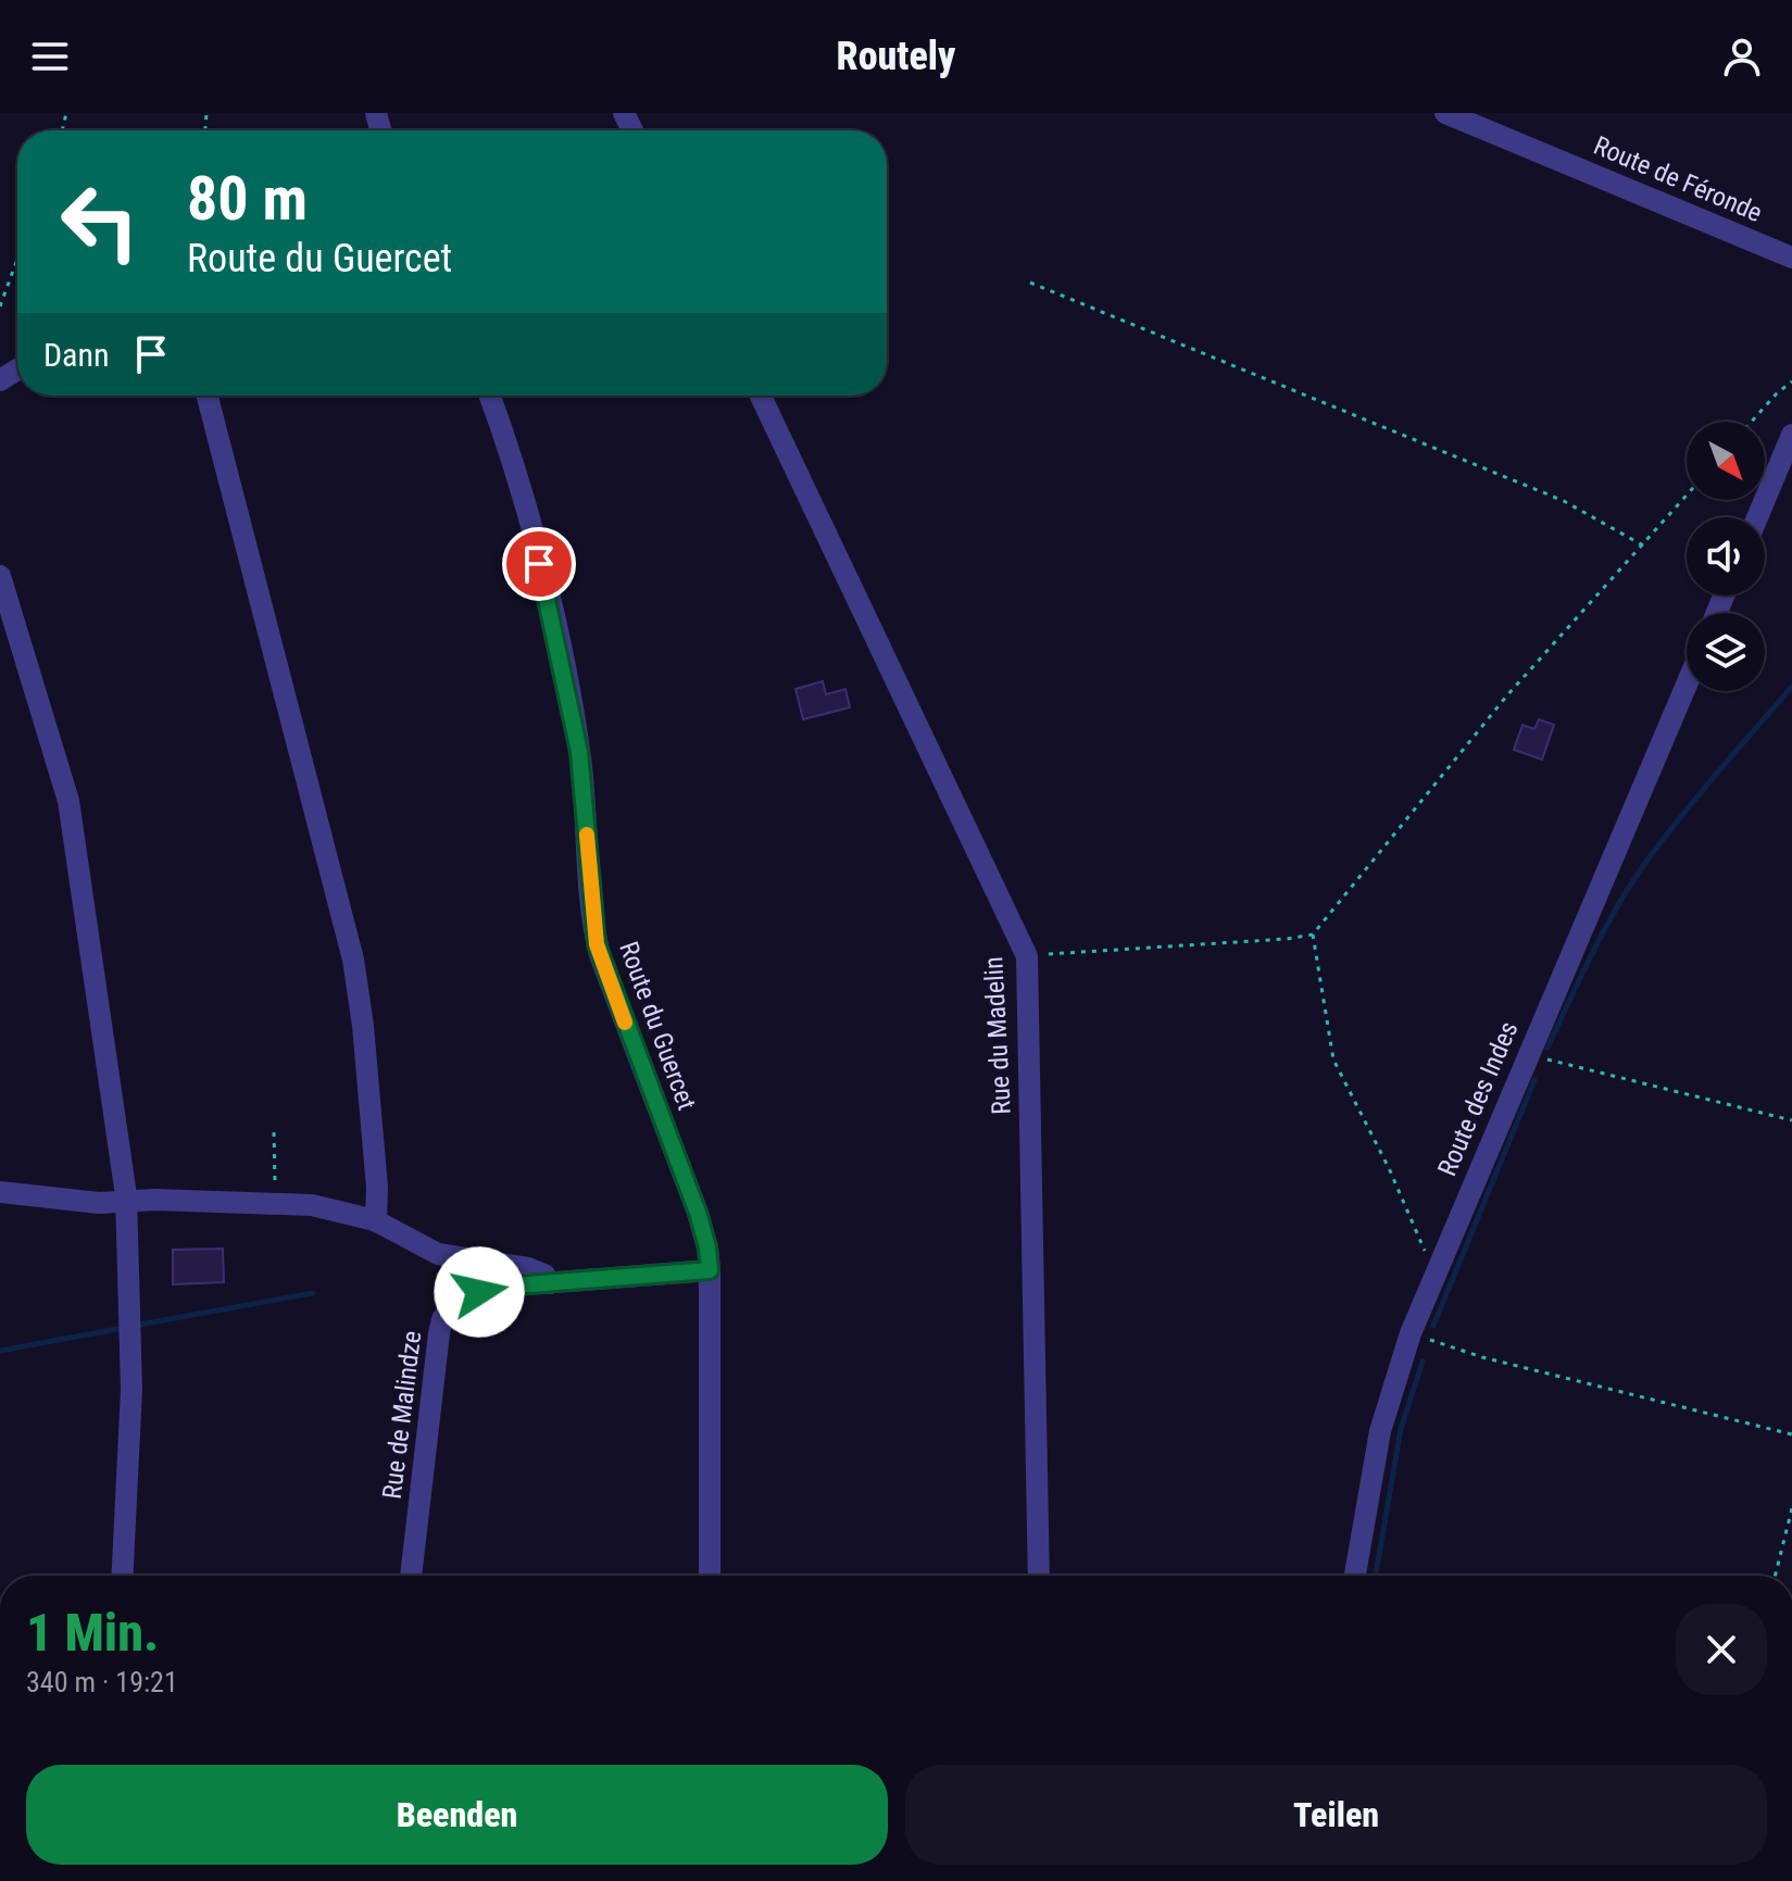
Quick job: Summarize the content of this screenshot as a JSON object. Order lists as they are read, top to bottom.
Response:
{
  "streets": {
    "street": [
      "Route de Féronde",
      "Route du Guercet",
      "Rue du Madelin",
      "Route des Indes",
      "Rue de Malindze"
    ]
  },
  "crossings": [
    ["Route du Guercet", "Rue de Malindze"]
  ],
  "north": "bottom right",
  "page": {
    "header": "Routely",
    "turn": ["80 m", "Route du Guercet"],
    "then": "Dann",
    "heading": ["1 Min.", "340 m · 19:21"],
    "buttons": ["Beenden", "Teilen"]
  }
}
